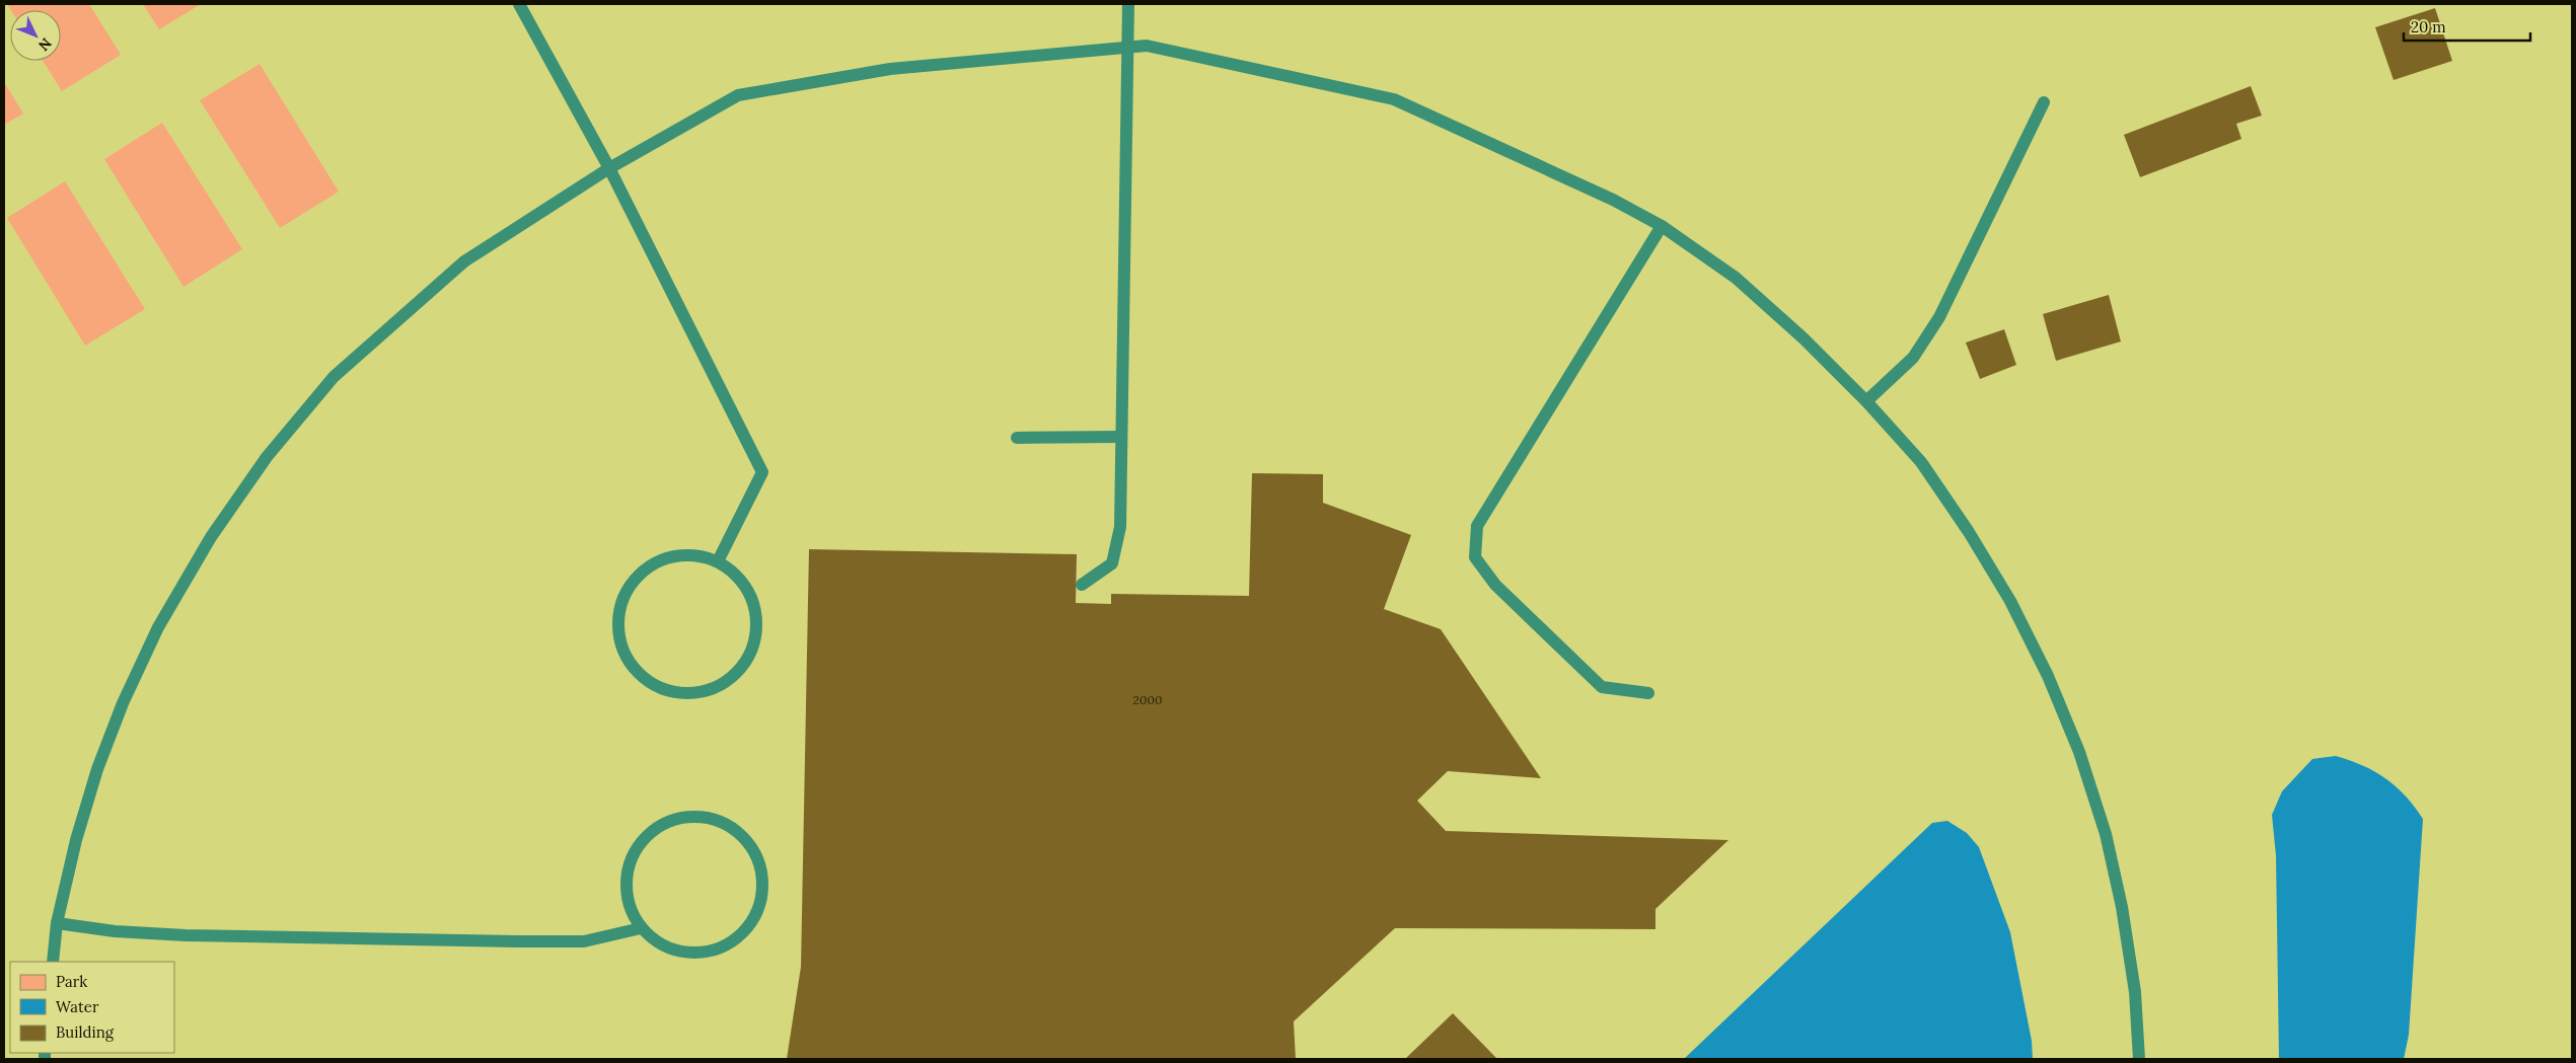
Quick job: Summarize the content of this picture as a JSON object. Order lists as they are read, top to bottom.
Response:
{
  "house_numbers": ["2000"],
  "legend": ["Park", "Water", "Building"],
  "scale_bar": "20 m",
  "north": "bottom right"
}
